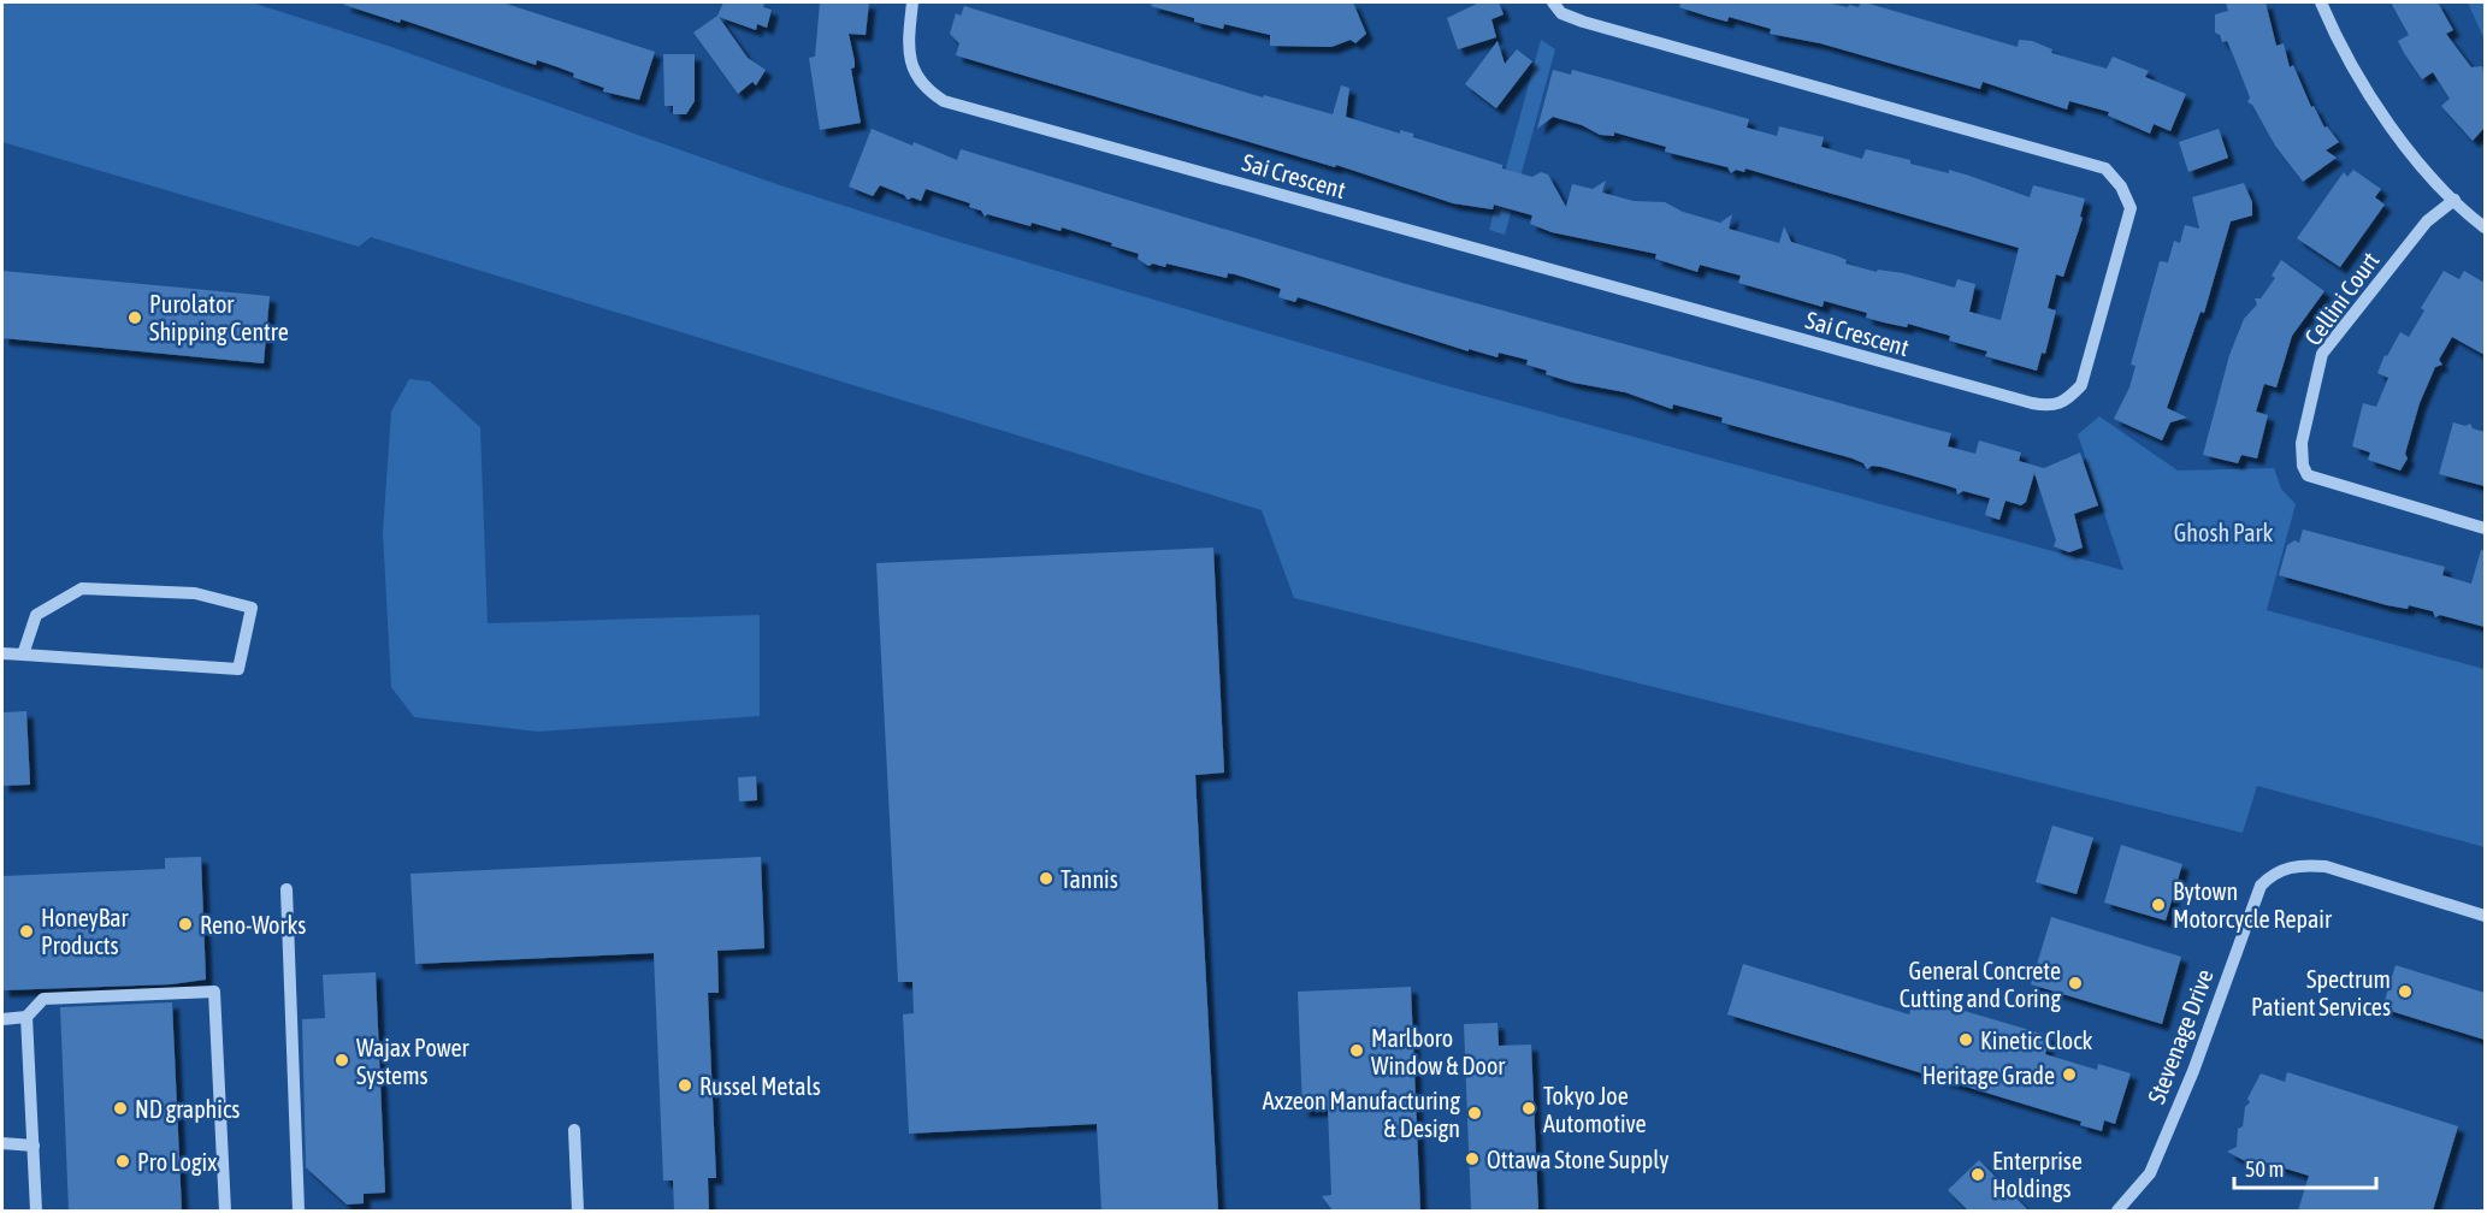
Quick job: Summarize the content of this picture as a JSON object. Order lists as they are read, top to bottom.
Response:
{
  "streets": {
    "street": ["Sai Crescent", "Cellini Court", "Stevenage Drive"]
  },
  "parks": ["Ghosh Park"],
  "places": [
    "Purolator Shipping Centre",
    "Tannis",
    "Bytown Motorcycle Repair",
    "Reno-Works",
    "HoneyBar Products",
    "General Concrete Cutting and Coring",
    "Spectrum Patient Services",
    "Kinetic Clock",
    "Marlboro Window & Door",
    "Wajax Power Systems",
    "Heritage Grade",
    "Russel Metals",
    "ND graphics",
    "Tokyo Joe Automotive",
    "Axzeon Manufacturing & Design",
    "Ottawa Stone Supply",
    "Pro Logix",
    "Enterprise Holdings"
  ],
  "scale_bar": "50 m"
}
